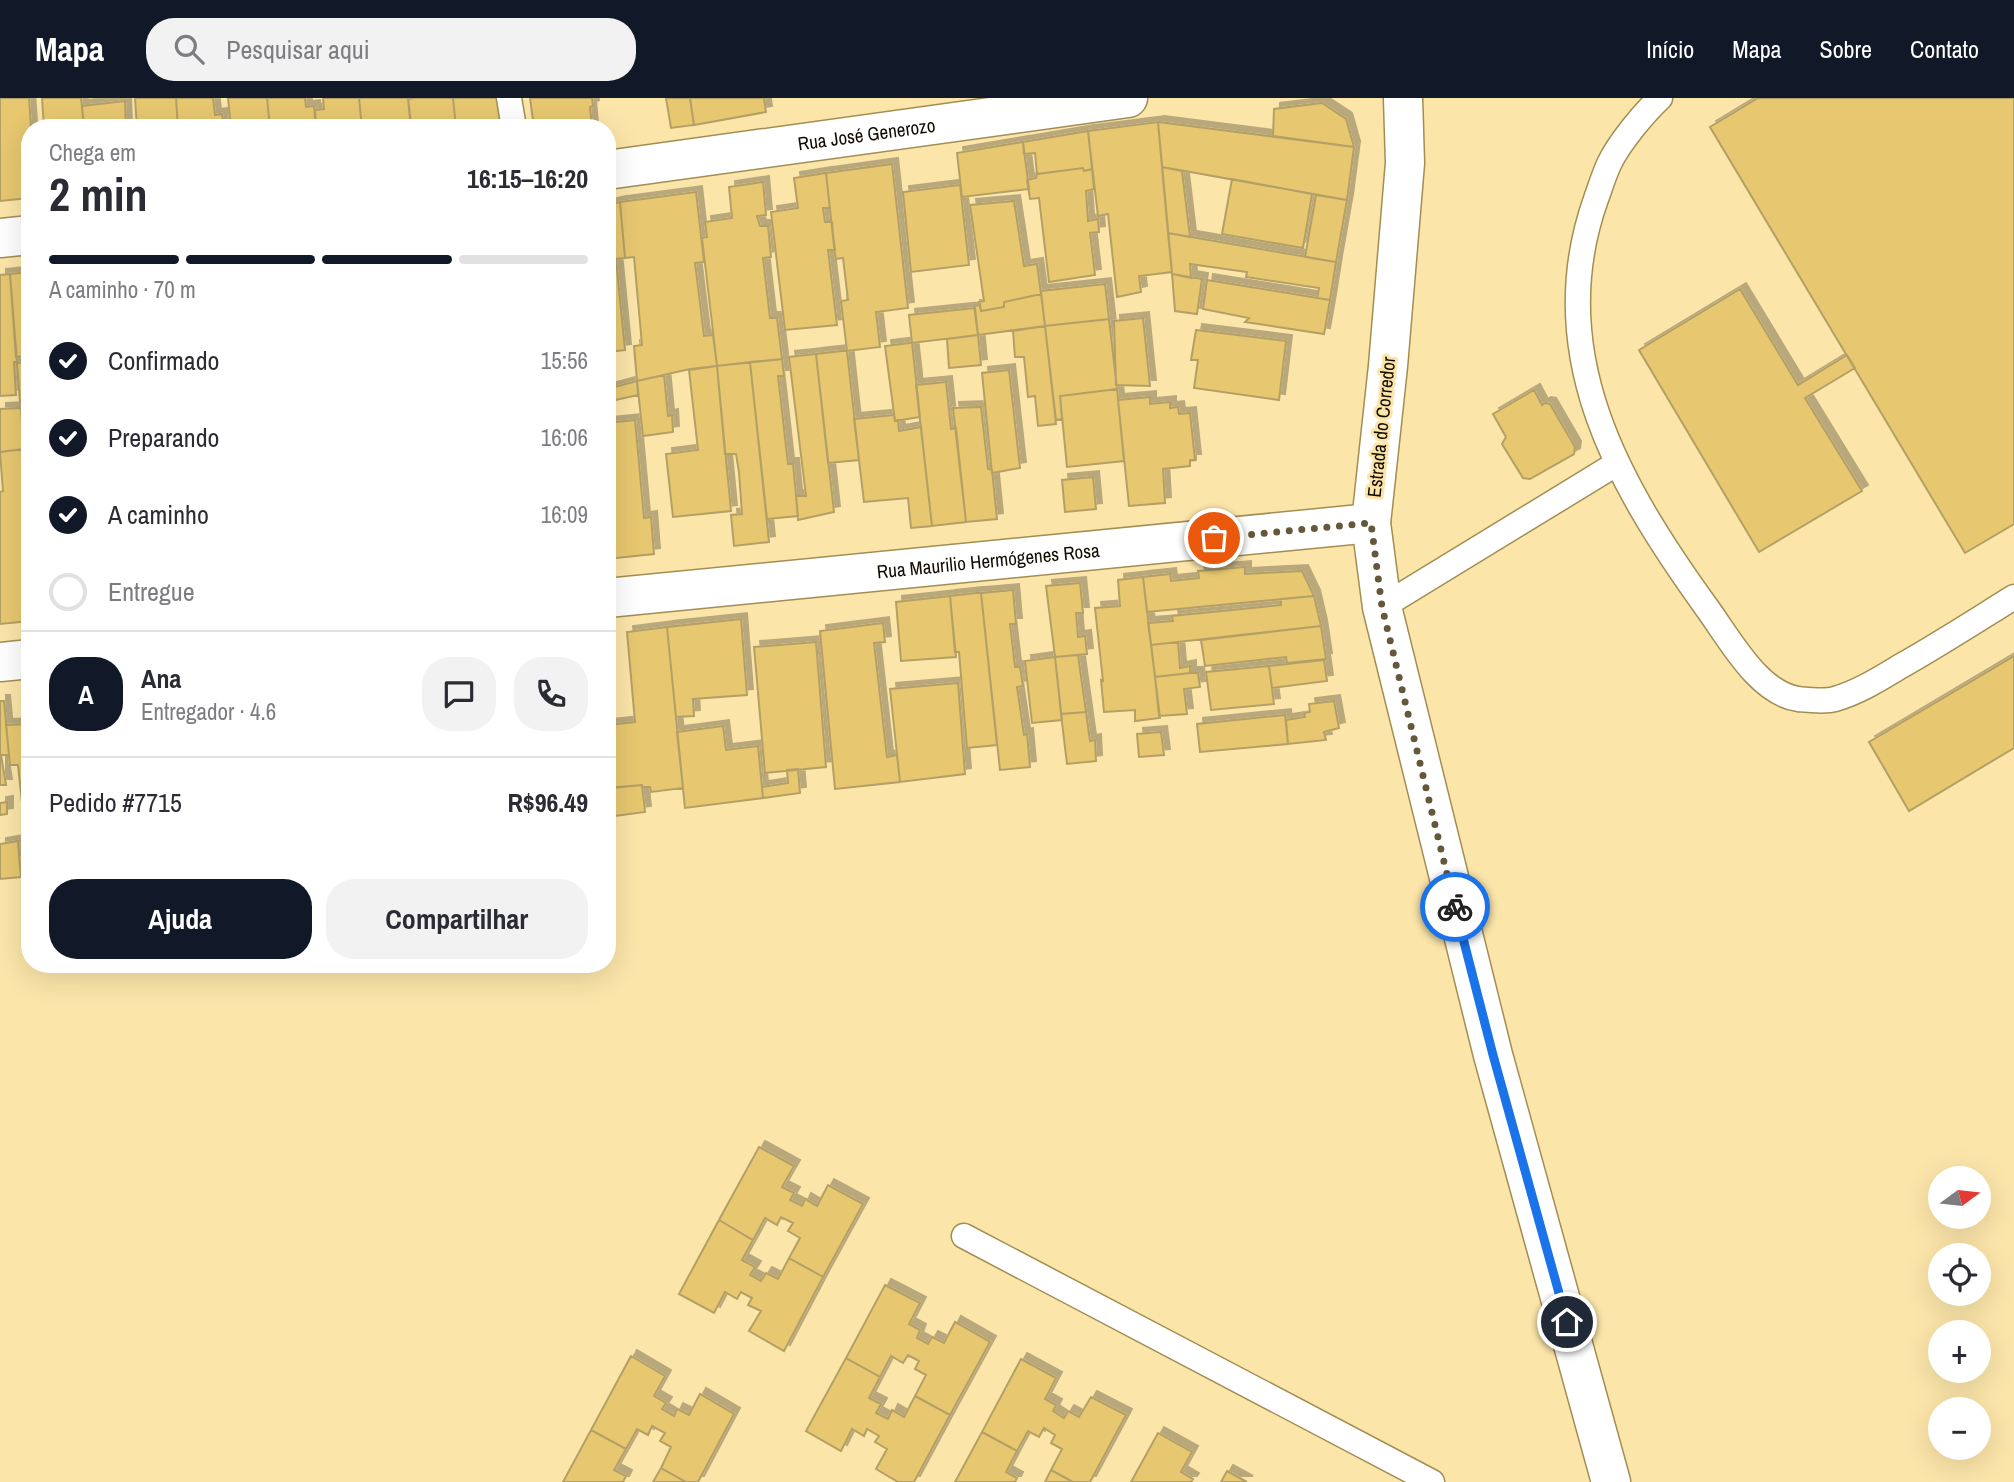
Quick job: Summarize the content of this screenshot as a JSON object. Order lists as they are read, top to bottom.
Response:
{
  "streets": {
    "main road": ["Rua José Generozo", "Estrada do Corredor", "Rua Maurilio Hermógenes Rosa"]
  },
  "crossings": [
    ["Estrada do Corredor", "Rua Maurilio Hermógenes Rosa"]
  ],
  "north": "right",
  "page": {
    "header": "Mapa",
    "search": "Pesquisar aqui",
    "nav": [
      "Início",
      "Mapa",
      "Sobre",
      "Contato"
    ],
    "heading": ["2 min", "Chega em", "16:15–16:20"],
    "panel": [
      "Ana",
      "Entregador · 4.6",
      "Pedido #7715",
      "R$96.49"
    ],
    "bar": "A caminho · 70 m",
    "list": [
      ["Confirmado", "15:56"],
      ["Preparando", "16:06"],
      ["A caminho", "16:09"],
      "Entregue"
    ],
    "round": "A",
    "buttons": ["Ajuda", "Compartilhar"],
    "map_buttons": ["+", "−"]
  }
}
